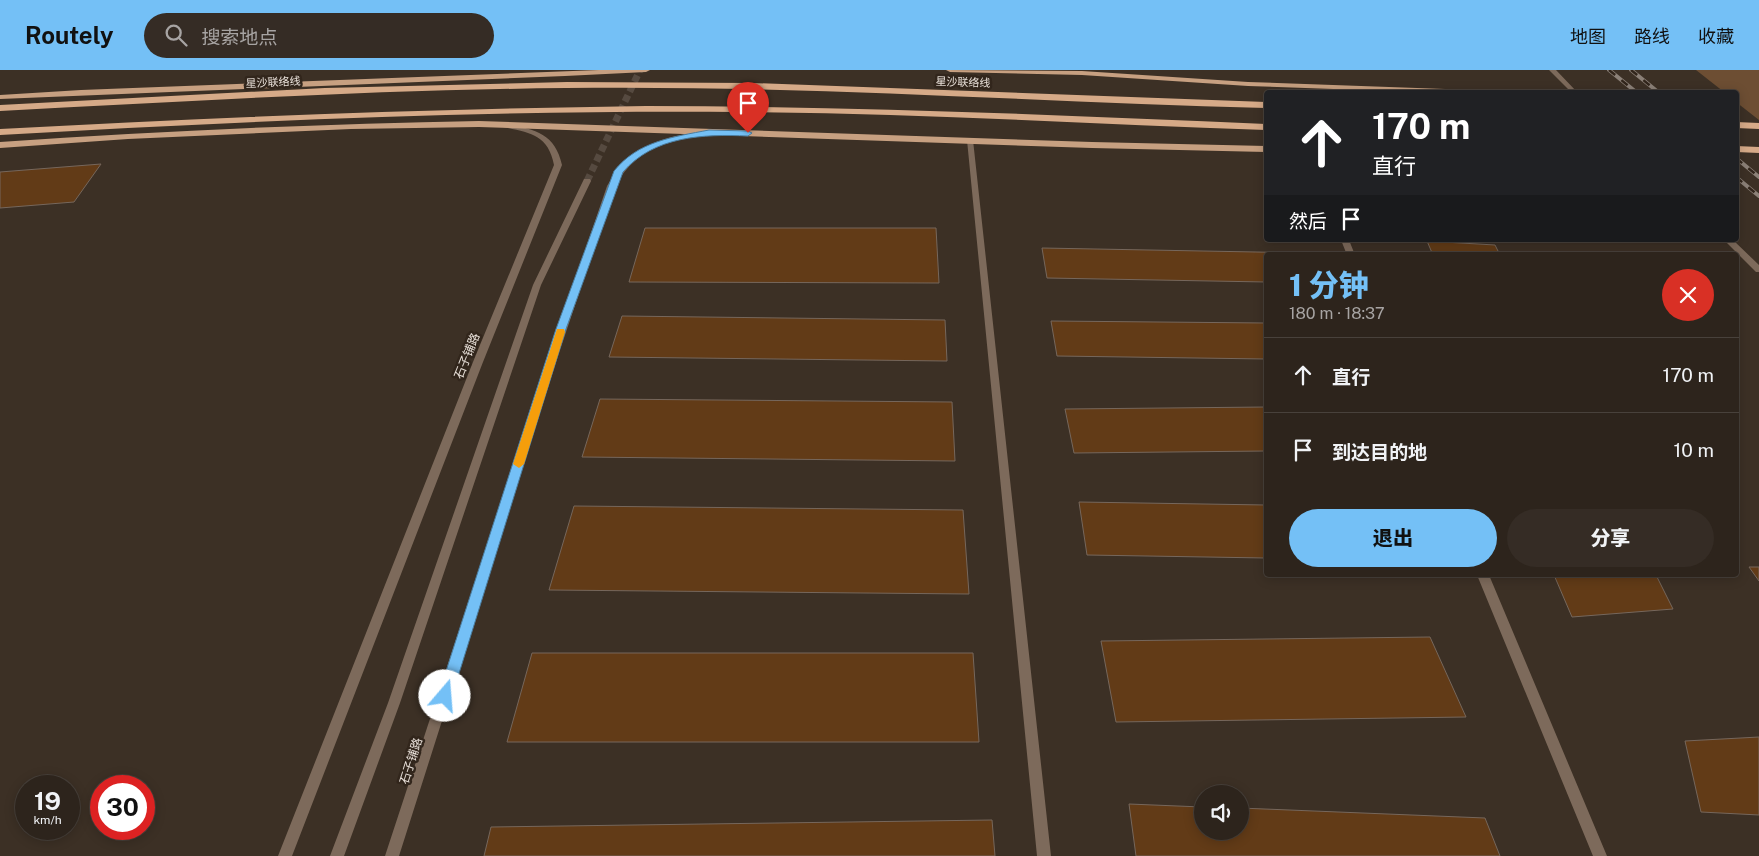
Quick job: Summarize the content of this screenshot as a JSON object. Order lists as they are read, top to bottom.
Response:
{
  "streets": {
    "highway": ["星沙联络线"],
    "street": ["石子铺路"]
  },
  "page": {
    "header": "Routely",
    "search": "搜索地点",
    "nav": ["地图", "路线", "收藏"],
    "turn": ["170 m", "直行"],
    "then": "然后",
    "heading": ["1 分钟", "180 m · 18:37"],
    "list": [
      {
        "name": "直行",
        "value": "170 m"
      },
      {
        "name": "到达目的地",
        "value": "10 m"
      }
    ],
    "buttons": ["退出", "分享"],
    "speed": "19 km/h",
    "limit": "30"
  }
}
